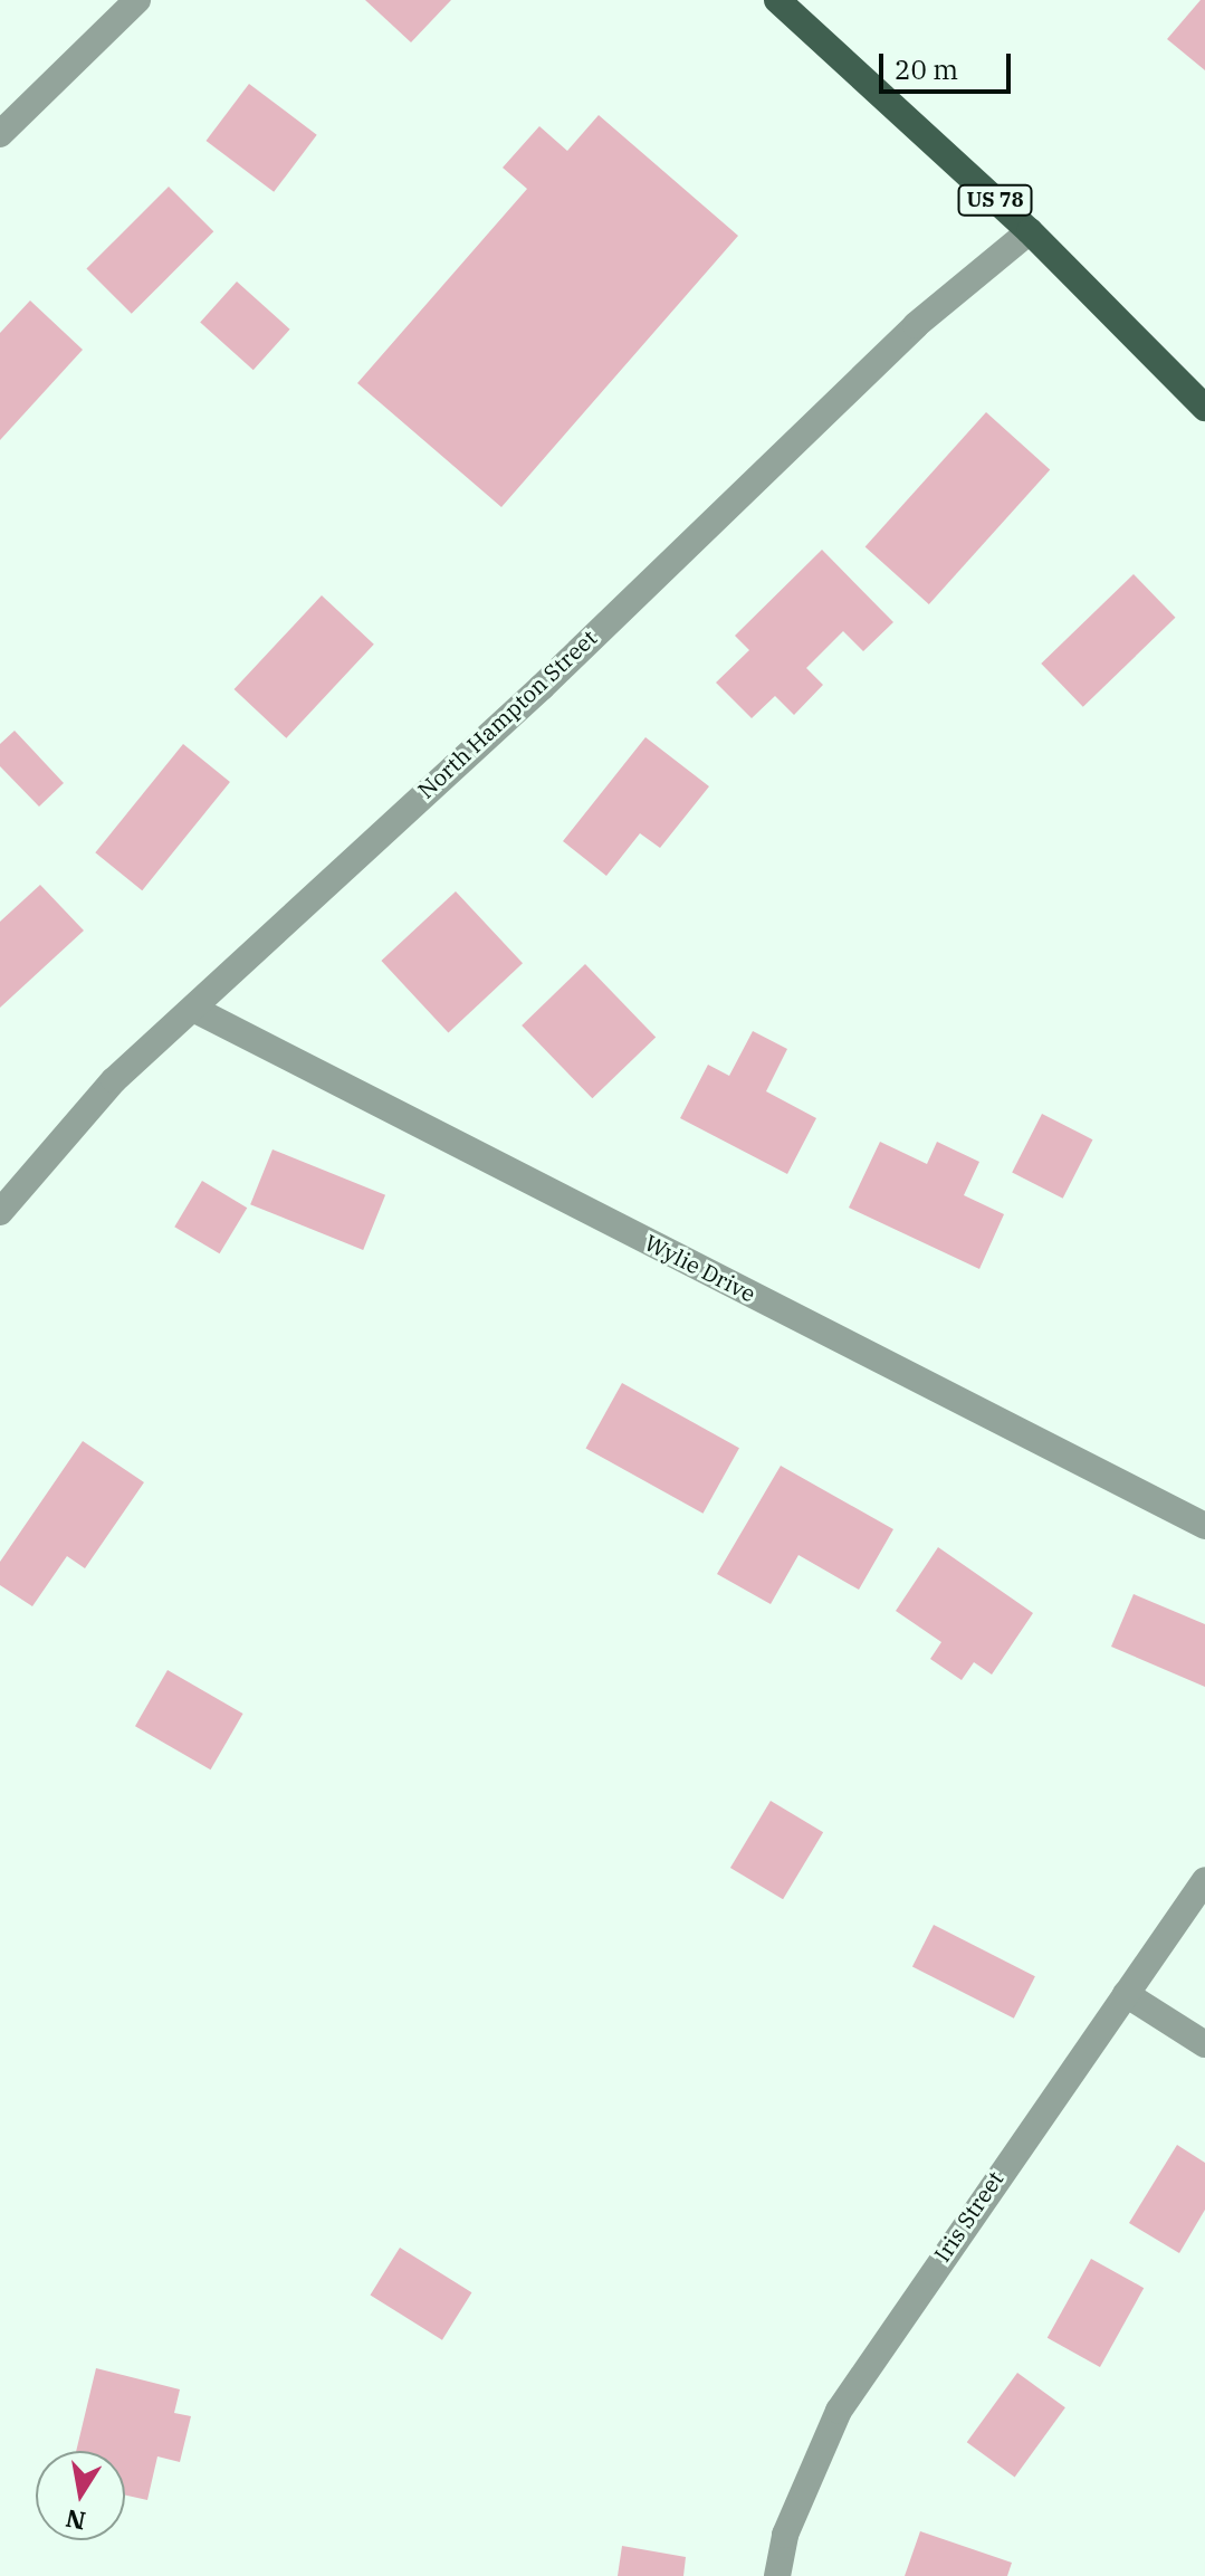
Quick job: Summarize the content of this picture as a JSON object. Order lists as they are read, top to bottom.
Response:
{
  "streets": {
    "main road": ["US 78"],
    "street": ["North Hampton Street", "Wylie Drive", "Iris Street"]
  },
  "crossings": [
    ["US 78", "North Hampton Street"],
    ["North Hampton Street", "Wylie Drive"]
  ],
  "scale_bar": "20 m",
  "north": "bottom"
}
